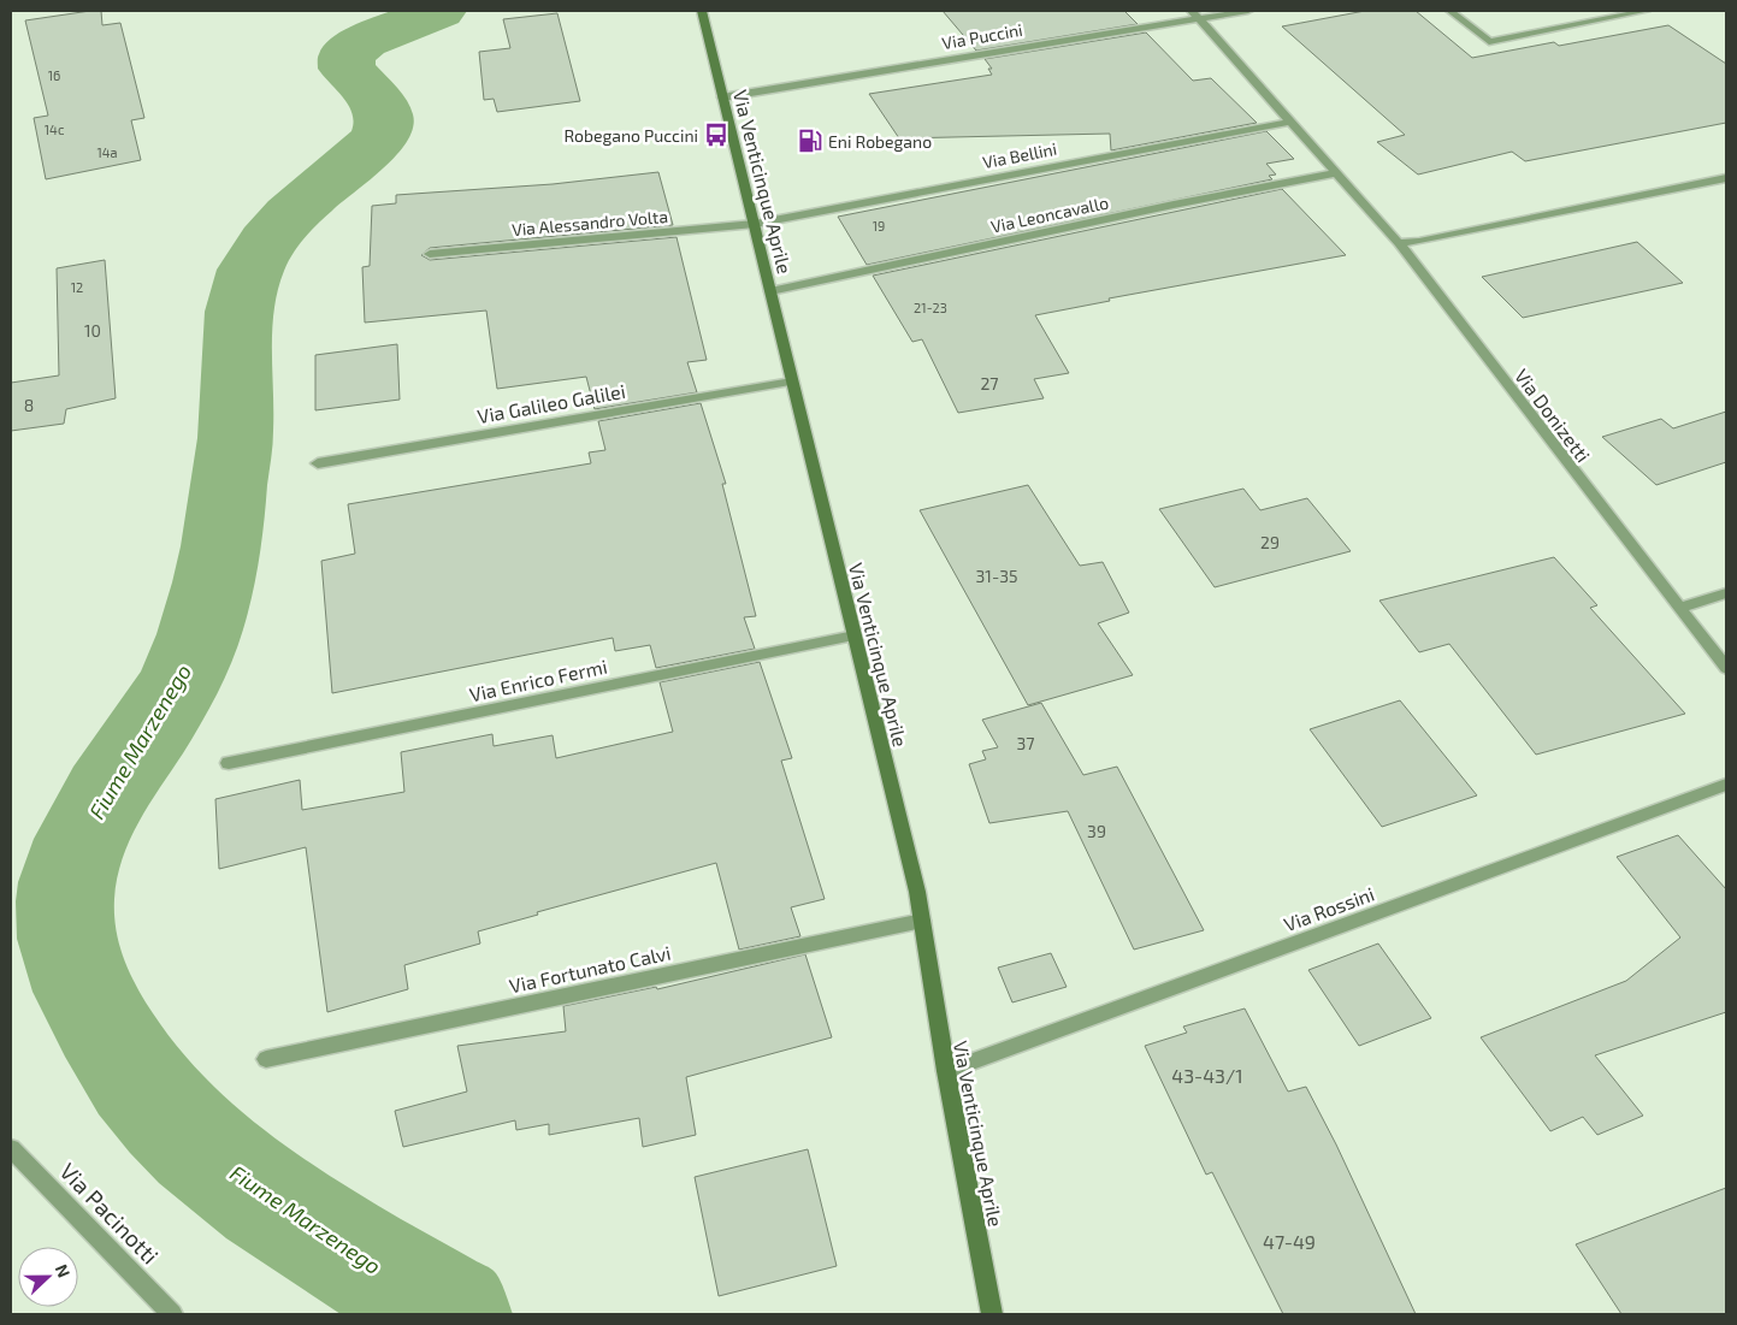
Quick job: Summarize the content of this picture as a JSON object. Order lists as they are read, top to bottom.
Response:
{
  "streets": {
    "main road": ["Via Venticinque Aprile"],
    "street": [
      "Via Puccini",
      "Via Bellini",
      "Via Leoncavallo",
      "Via Alessandro Volta",
      "Via Galileo Galilei",
      "Via Donizetti",
      "Via Enrico Fermi",
      "Via Rossini",
      "Via Fortunato Calvi",
      "Via Pacinotti"
    ]
  },
  "crossings": [
    ["Via Puccini", "Via Venticinque Aprile"],
    ["Via Puccini", "Via Donizetti"],
    ["Via Bellini", "Via Venticinque Aprile"],
    ["Via Bellini", "Via Alessandro Volta"],
    ["Via Bellini", "Via Donizetti"],
    ["Via Venticinque Aprile", "Via Leoncavallo"],
    ["Via Venticinque Aprile", "Via Alessandro Volta"],
    ["Via Venticinque Aprile", "Via Galileo Galilei"],
    ["Via Venticinque Aprile", "Via Enrico Fermi"],
    ["Via Venticinque Aprile", "Via Rossini"],
    ["Via Venticinque Aprile", "Via Fortunato Calvi"],
    ["Via Leoncavallo", "Via Donizetti"]
  ],
  "water": ["Fiume Marzenego"],
  "places": {
    "bus stop": ["Robegano Puccini"],
    "fuel station": ["Eni Robegano"]
  },
  "house_numbers": [
    "16",
    "14c",
    "14a",
    "19",
    "12",
    "21-23",
    "10",
    "27",
    "8",
    "29",
    "31-35",
    "37",
    "39",
    "43-43/1",
    "47-49"
  ],
  "north": "right"
}
